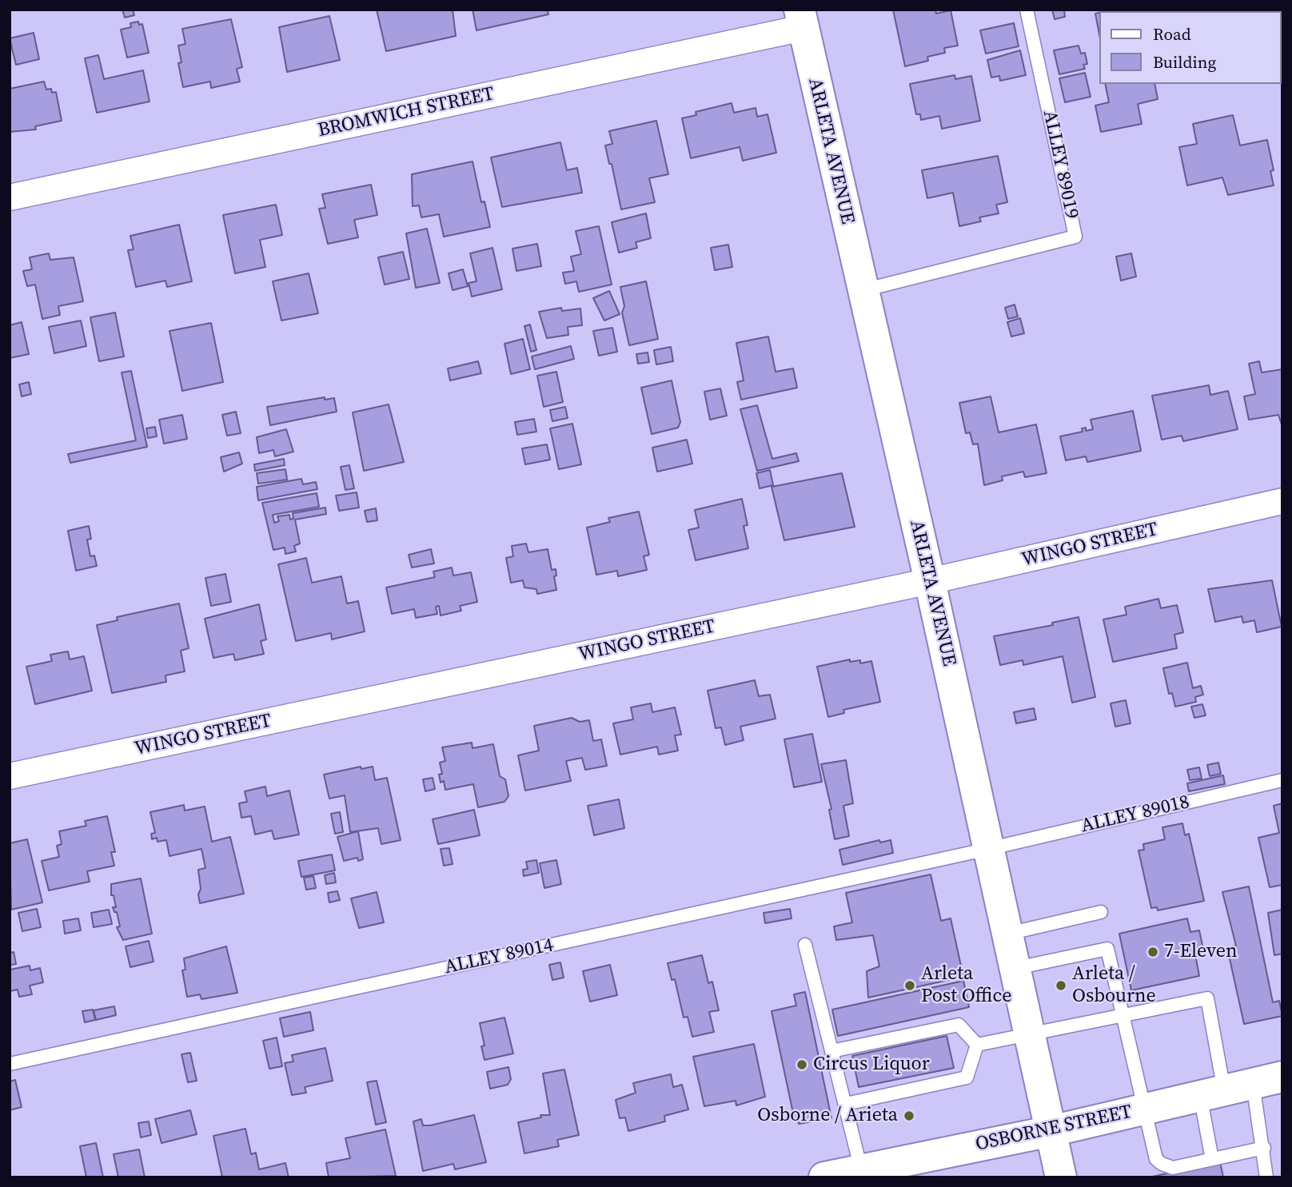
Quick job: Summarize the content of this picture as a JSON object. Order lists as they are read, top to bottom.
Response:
{
  "streets": {
    "main road": ["ARLETA AVENUE", "OSBORNE STREET"],
    "street": ["BROMWICH STREET", "WINGO STREET"],
    "lane": ["ALLEY 89019", "ALLEY 89018", "ALLEY 89014"]
  },
  "crossings": [
    ["BROMWICH STREET", "ARLETA AVENUE"],
    ["ARLETA AVENUE", "ALLEY 89019"],
    ["ARLETA AVENUE", "WINGO STREET"],
    ["ARLETA AVENUE", "ALLEY 89018"],
    ["ARLETA AVENUE", "ALLEY 89014"],
    ["ARLETA AVENUE", "OSBORNE STREET"],
    ["ALLEY 89018", "ALLEY 89014"]
  ],
  "places": [
    "7-Eleven",
    "Arleta Post Office",
    "Arleta / Osbourne",
    "Circus Liquor",
    "Osborne / Arieta"
  ],
  "legend": ["Road", "Building"]
}
